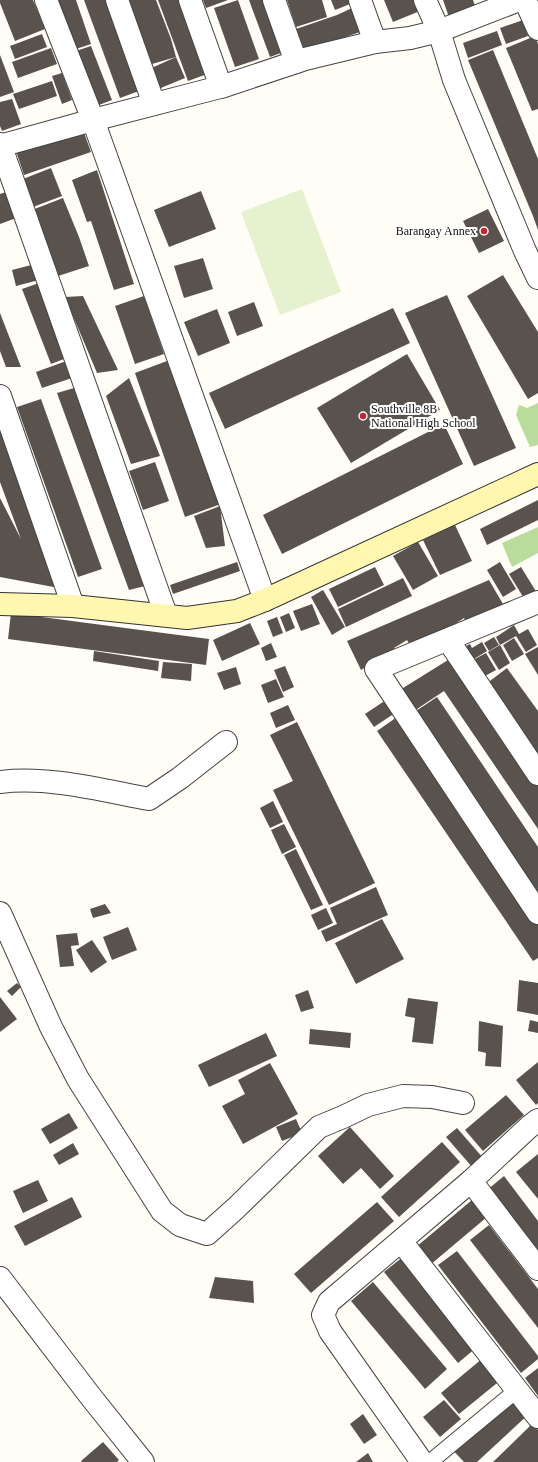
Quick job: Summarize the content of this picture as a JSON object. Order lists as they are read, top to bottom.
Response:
{
  "places": ["Barangay Annex", "Southville 8B National High School"]
}
